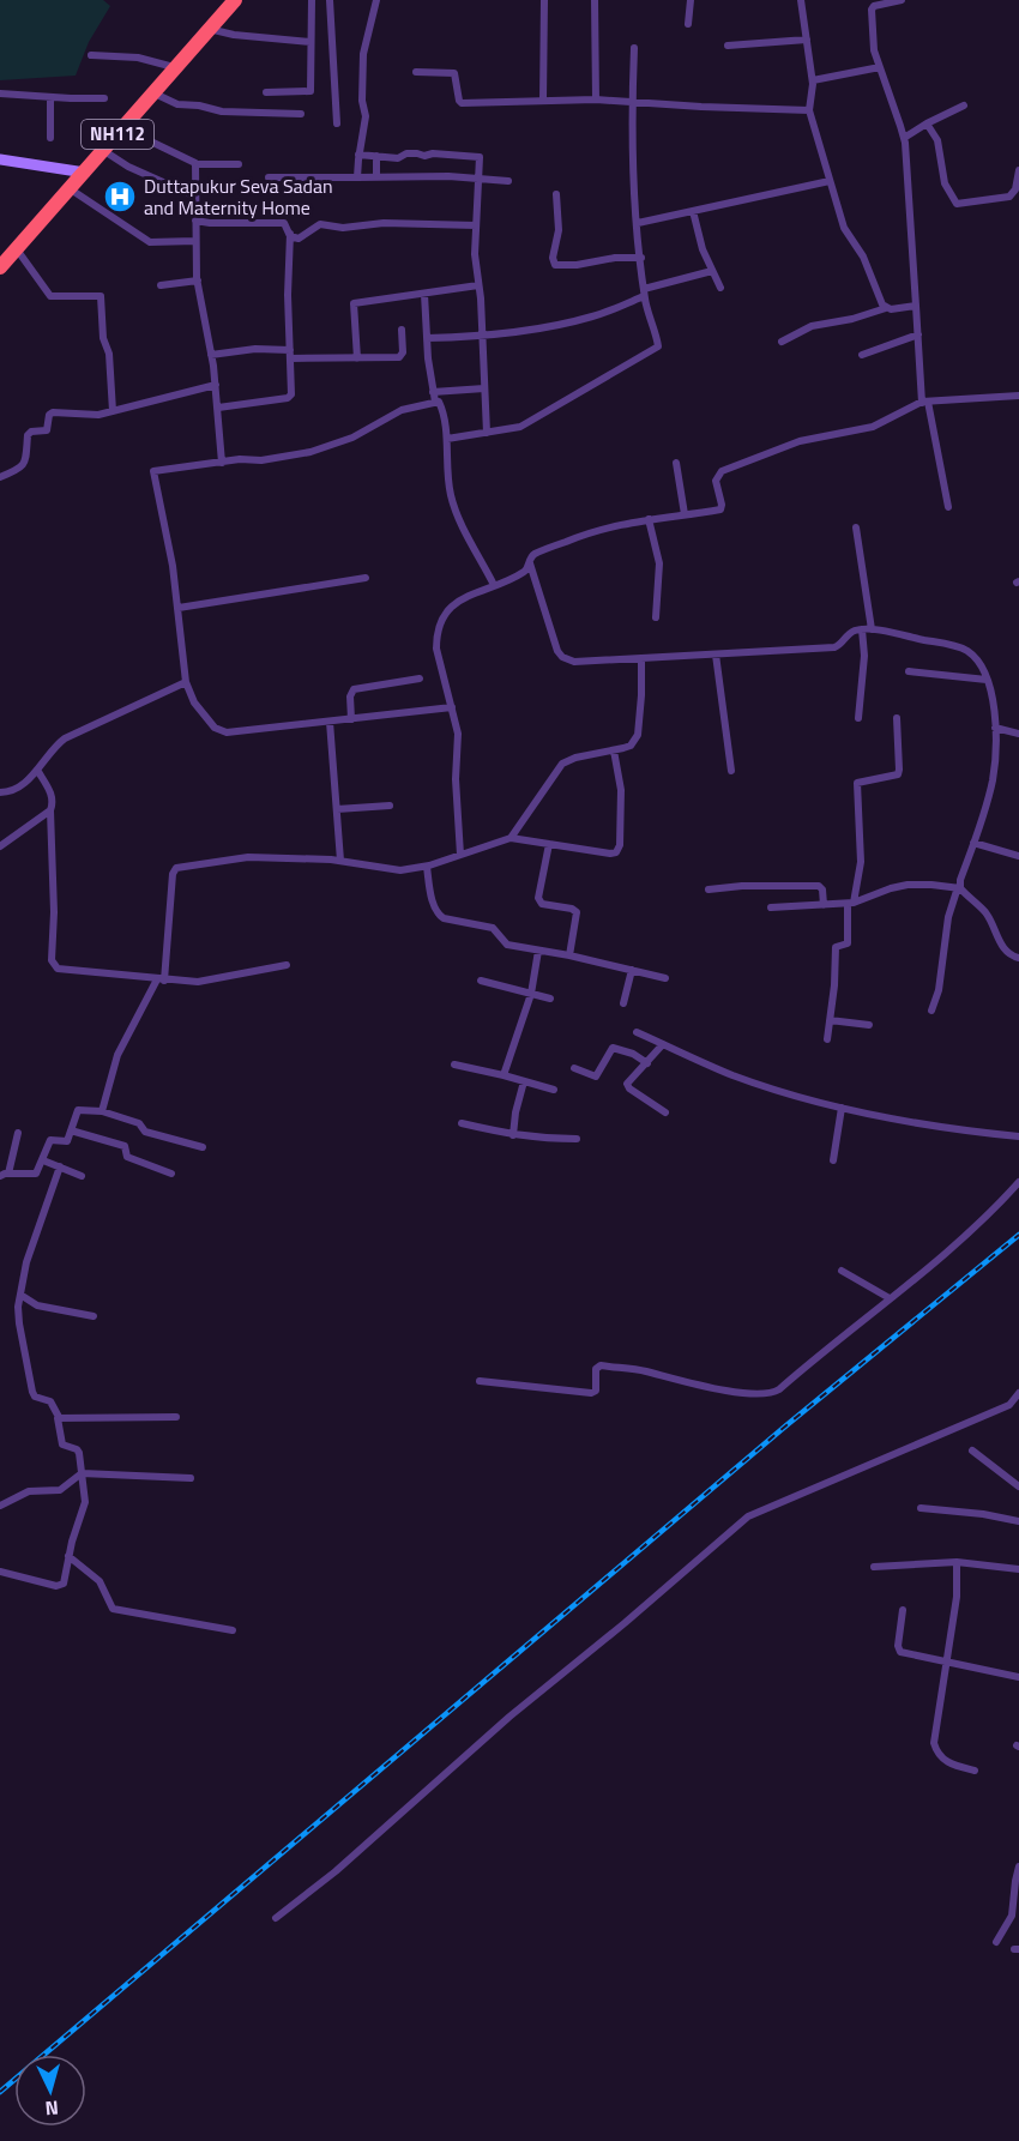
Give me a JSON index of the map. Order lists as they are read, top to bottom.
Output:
{
  "streets": {
    "highway": ["NH112"]
  },
  "places": {
    "hospital": ["Duttapukur Seva Sadan and Maternity Home"]
  },
  "north": "bottom"
}
